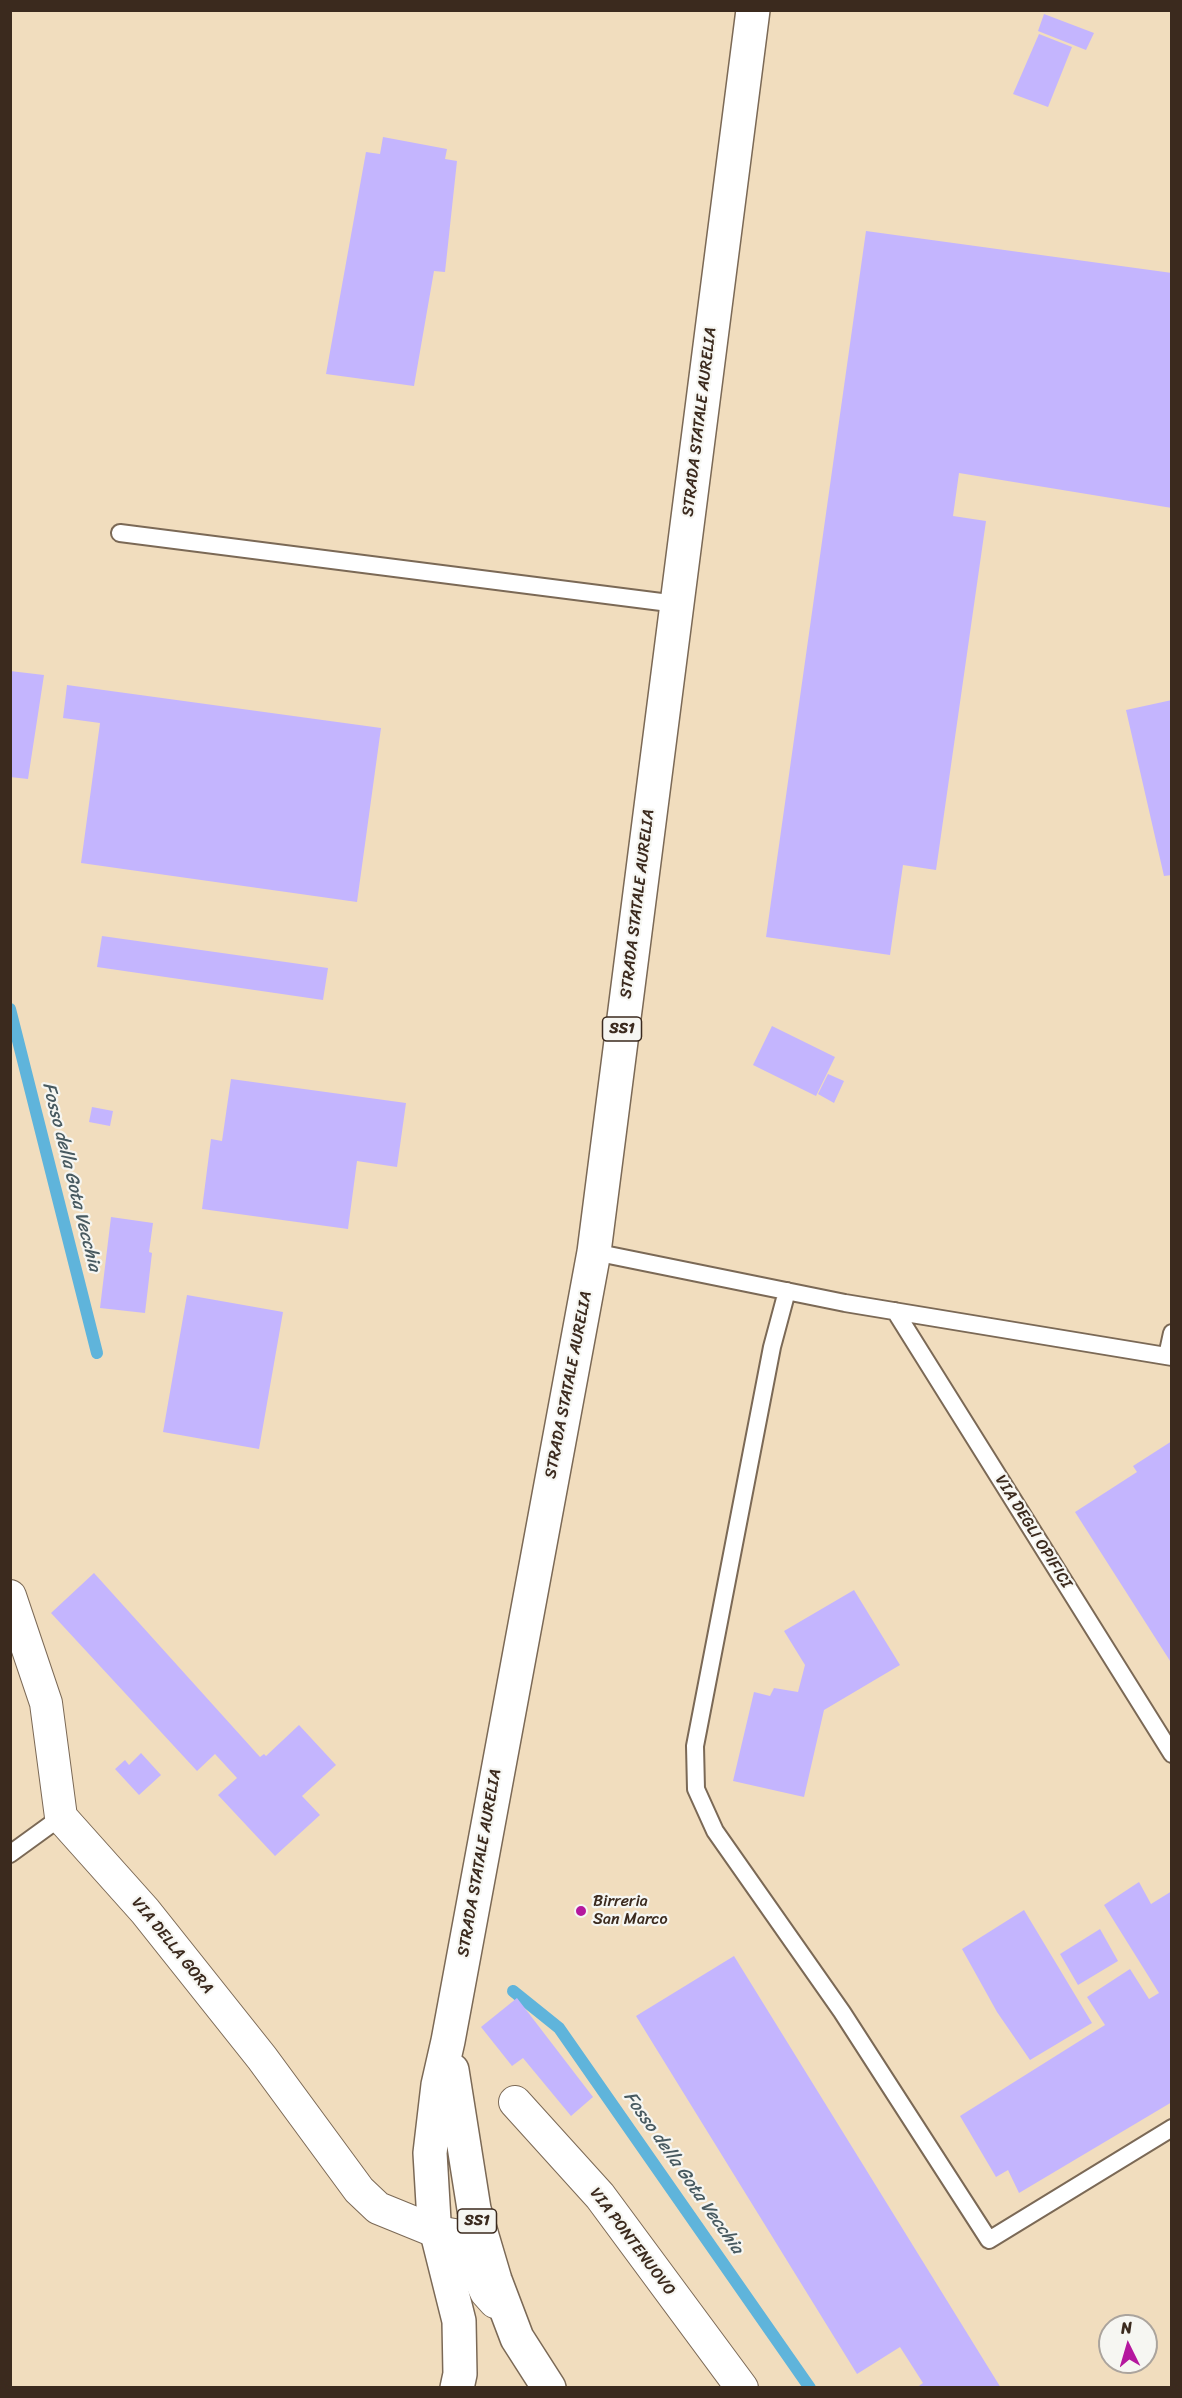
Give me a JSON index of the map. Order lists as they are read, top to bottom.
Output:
{
  "streets": {
    "main road": ["STRADA STATALE AURELIA", "SS1"],
    "street": ["VIA DELLA GORA", "VIA PONTENUOVO"],
    "lane": ["VIA DEGLI OPIFICI"]
  },
  "crossings": [
    ["STRADA STATALE AURELIA", "VIA DELLA GORA"]
  ],
  "water": ["Fosso della Gota Vecchia"],
  "places": ["Birreria San Marco"],
  "north": "top"
}
